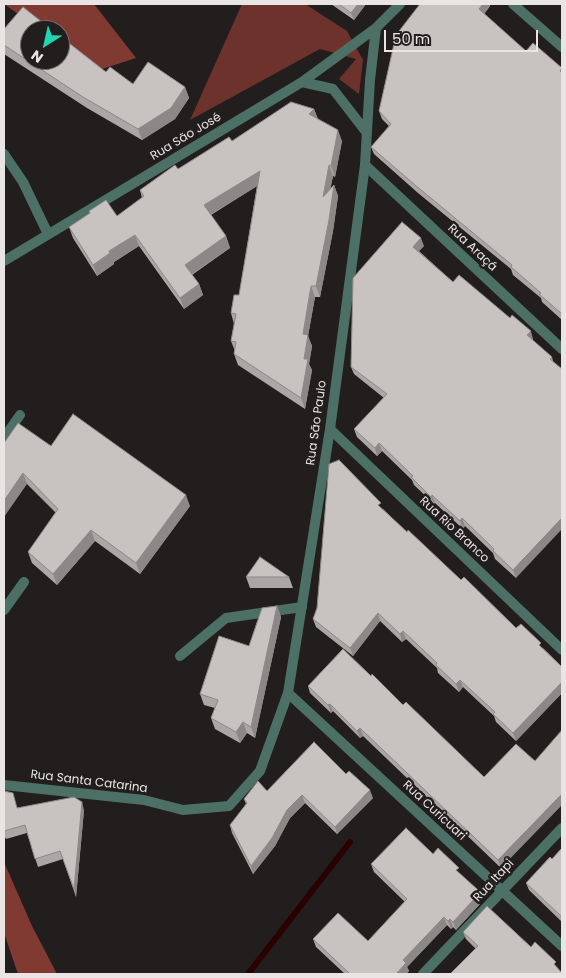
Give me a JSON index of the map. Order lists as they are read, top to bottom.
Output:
{
  "streets": {
    "street": [
      "Rua São José",
      "Rua Araçá",
      "Rua São Paulo",
      "Rua Rio Branco",
      "Rua Santa Catarina",
      "Rua Curicuari",
      "Rua Itapi"
    ]
  },
  "crossings": [
    ["Rua São José", "Rua São Paulo"],
    ["Rua Araçá", "Rua São Paulo"],
    ["Rua São Paulo", "Rua Rio Branco"],
    ["Rua São Paulo", "Rua Santa Catarina"],
    ["Rua São Paulo", "Rua Curicuari"],
    ["Rua Curicuari", "Rua Itapi"]
  ],
  "scale_bar": "50 m",
  "north": "bottom left"
}
